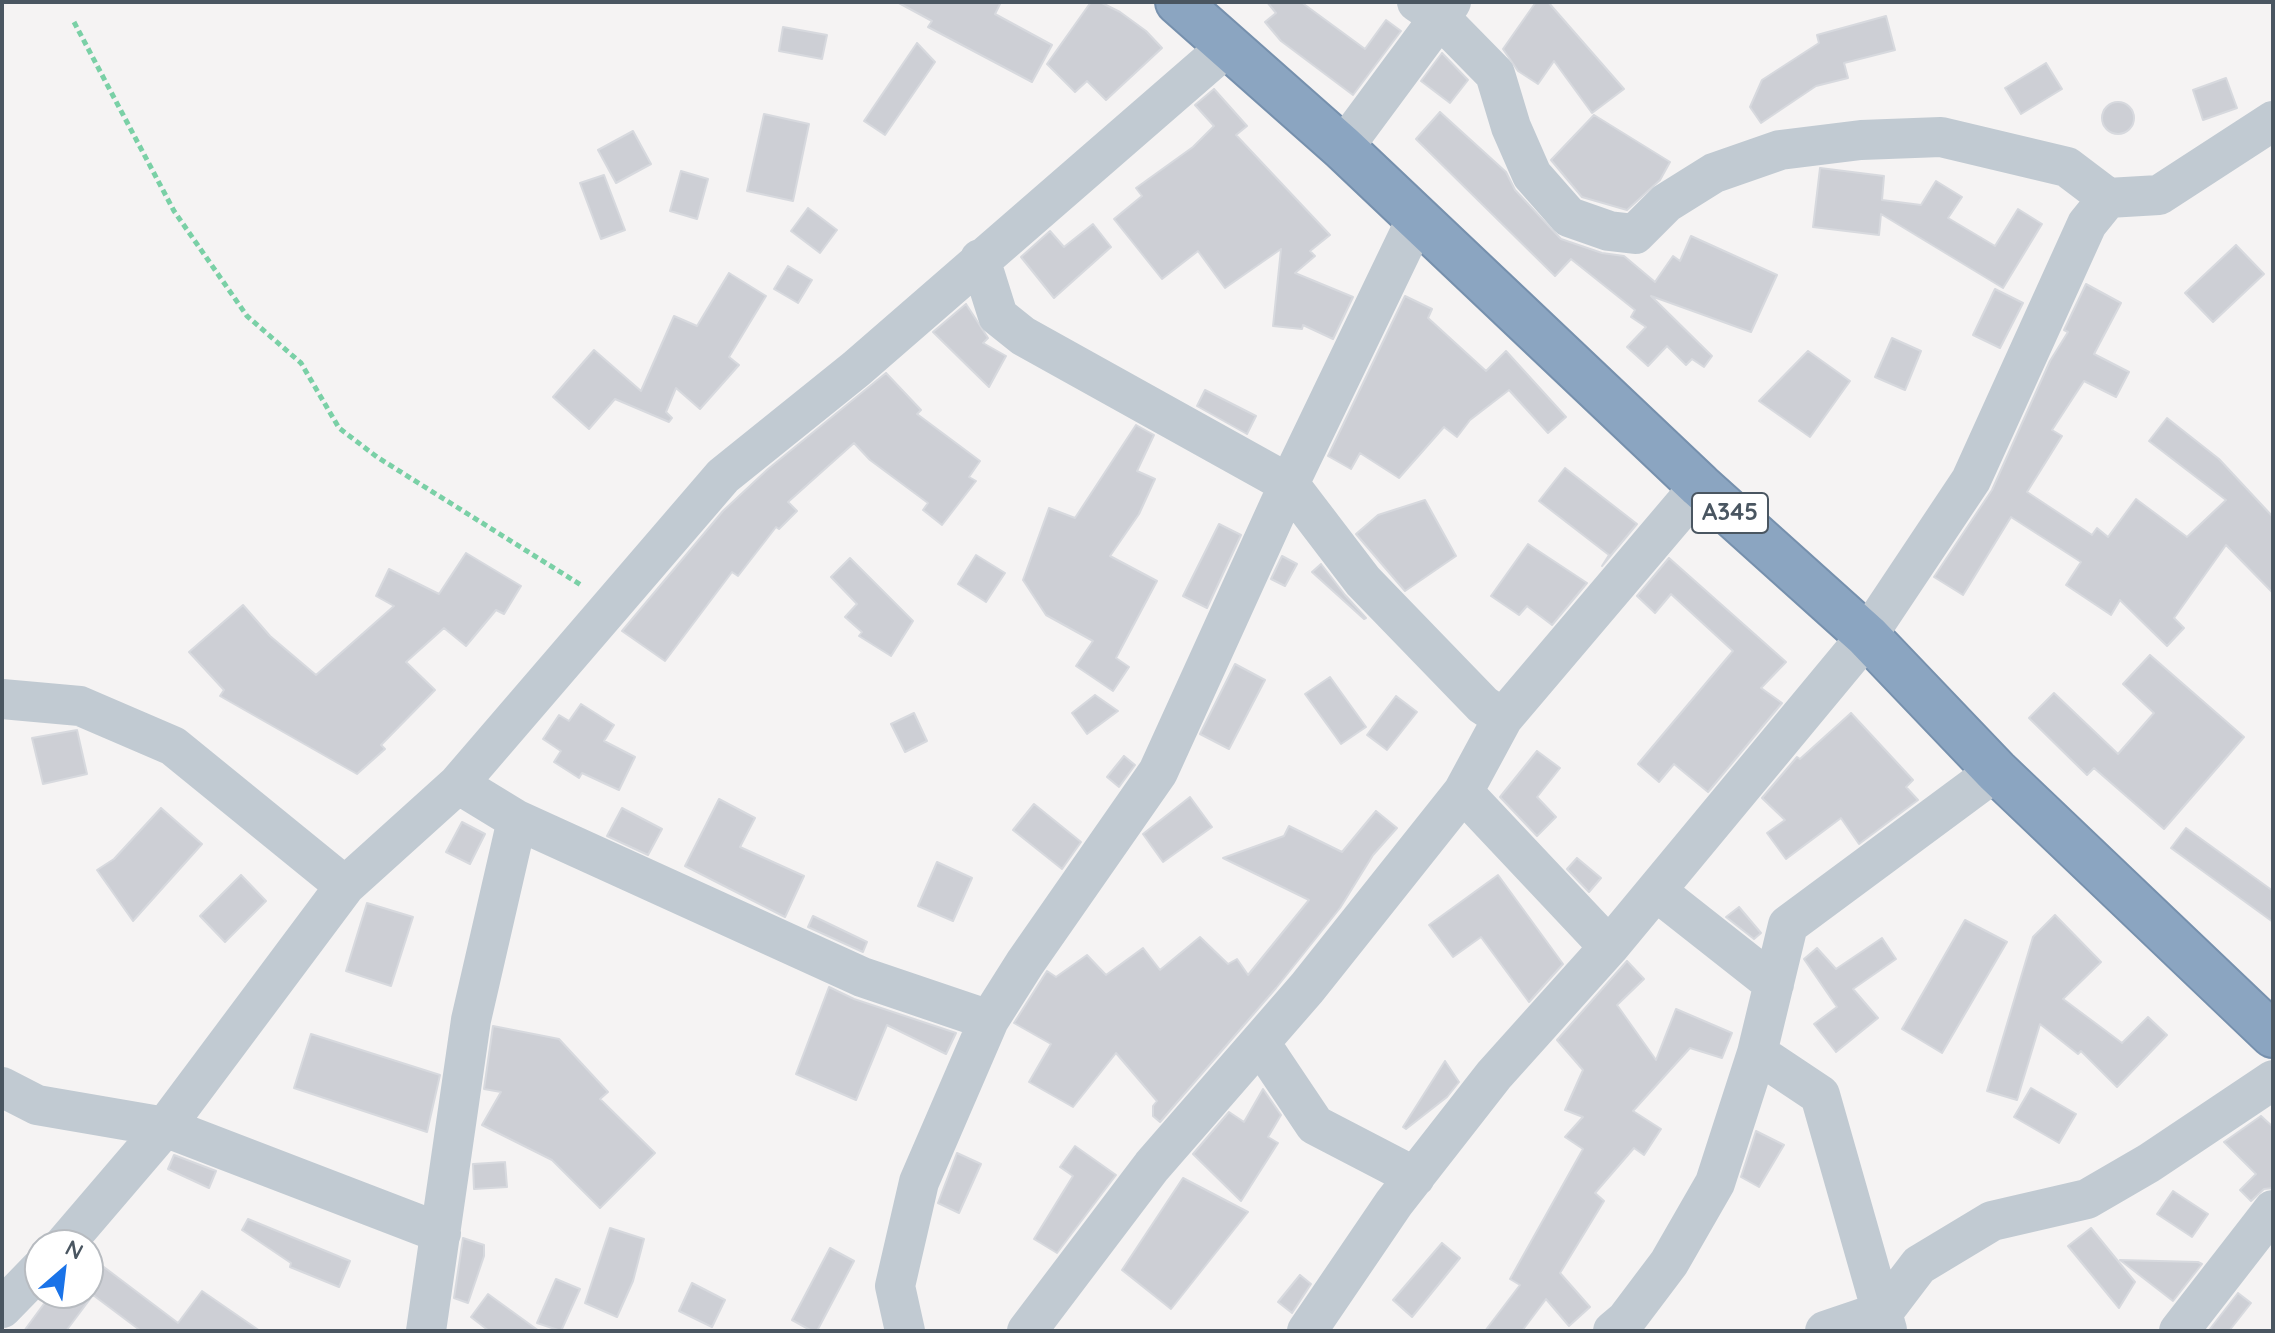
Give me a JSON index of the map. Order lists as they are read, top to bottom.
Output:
{
  "streets": {
    "highway": ["A345"]
  },
  "north": "top right"
}
